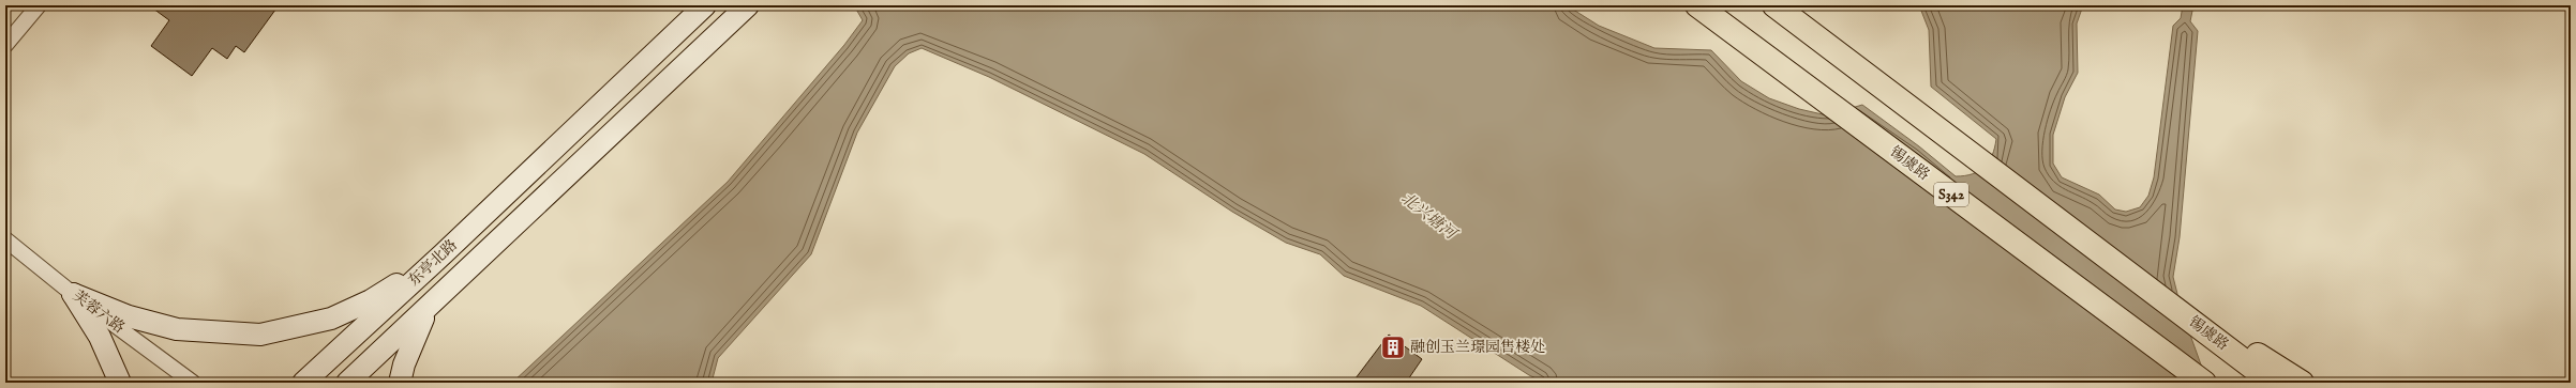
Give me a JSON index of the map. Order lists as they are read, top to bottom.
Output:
{
  "streets": {
    "main road": ["锡虞路", "S342", "东亭北路"],
    "street": ["芙蓉六路"]
  },
  "water": ["北兴塘河"],
  "places": {
    "building": ["融创玉兰璟园售楼处"]
  }
}
